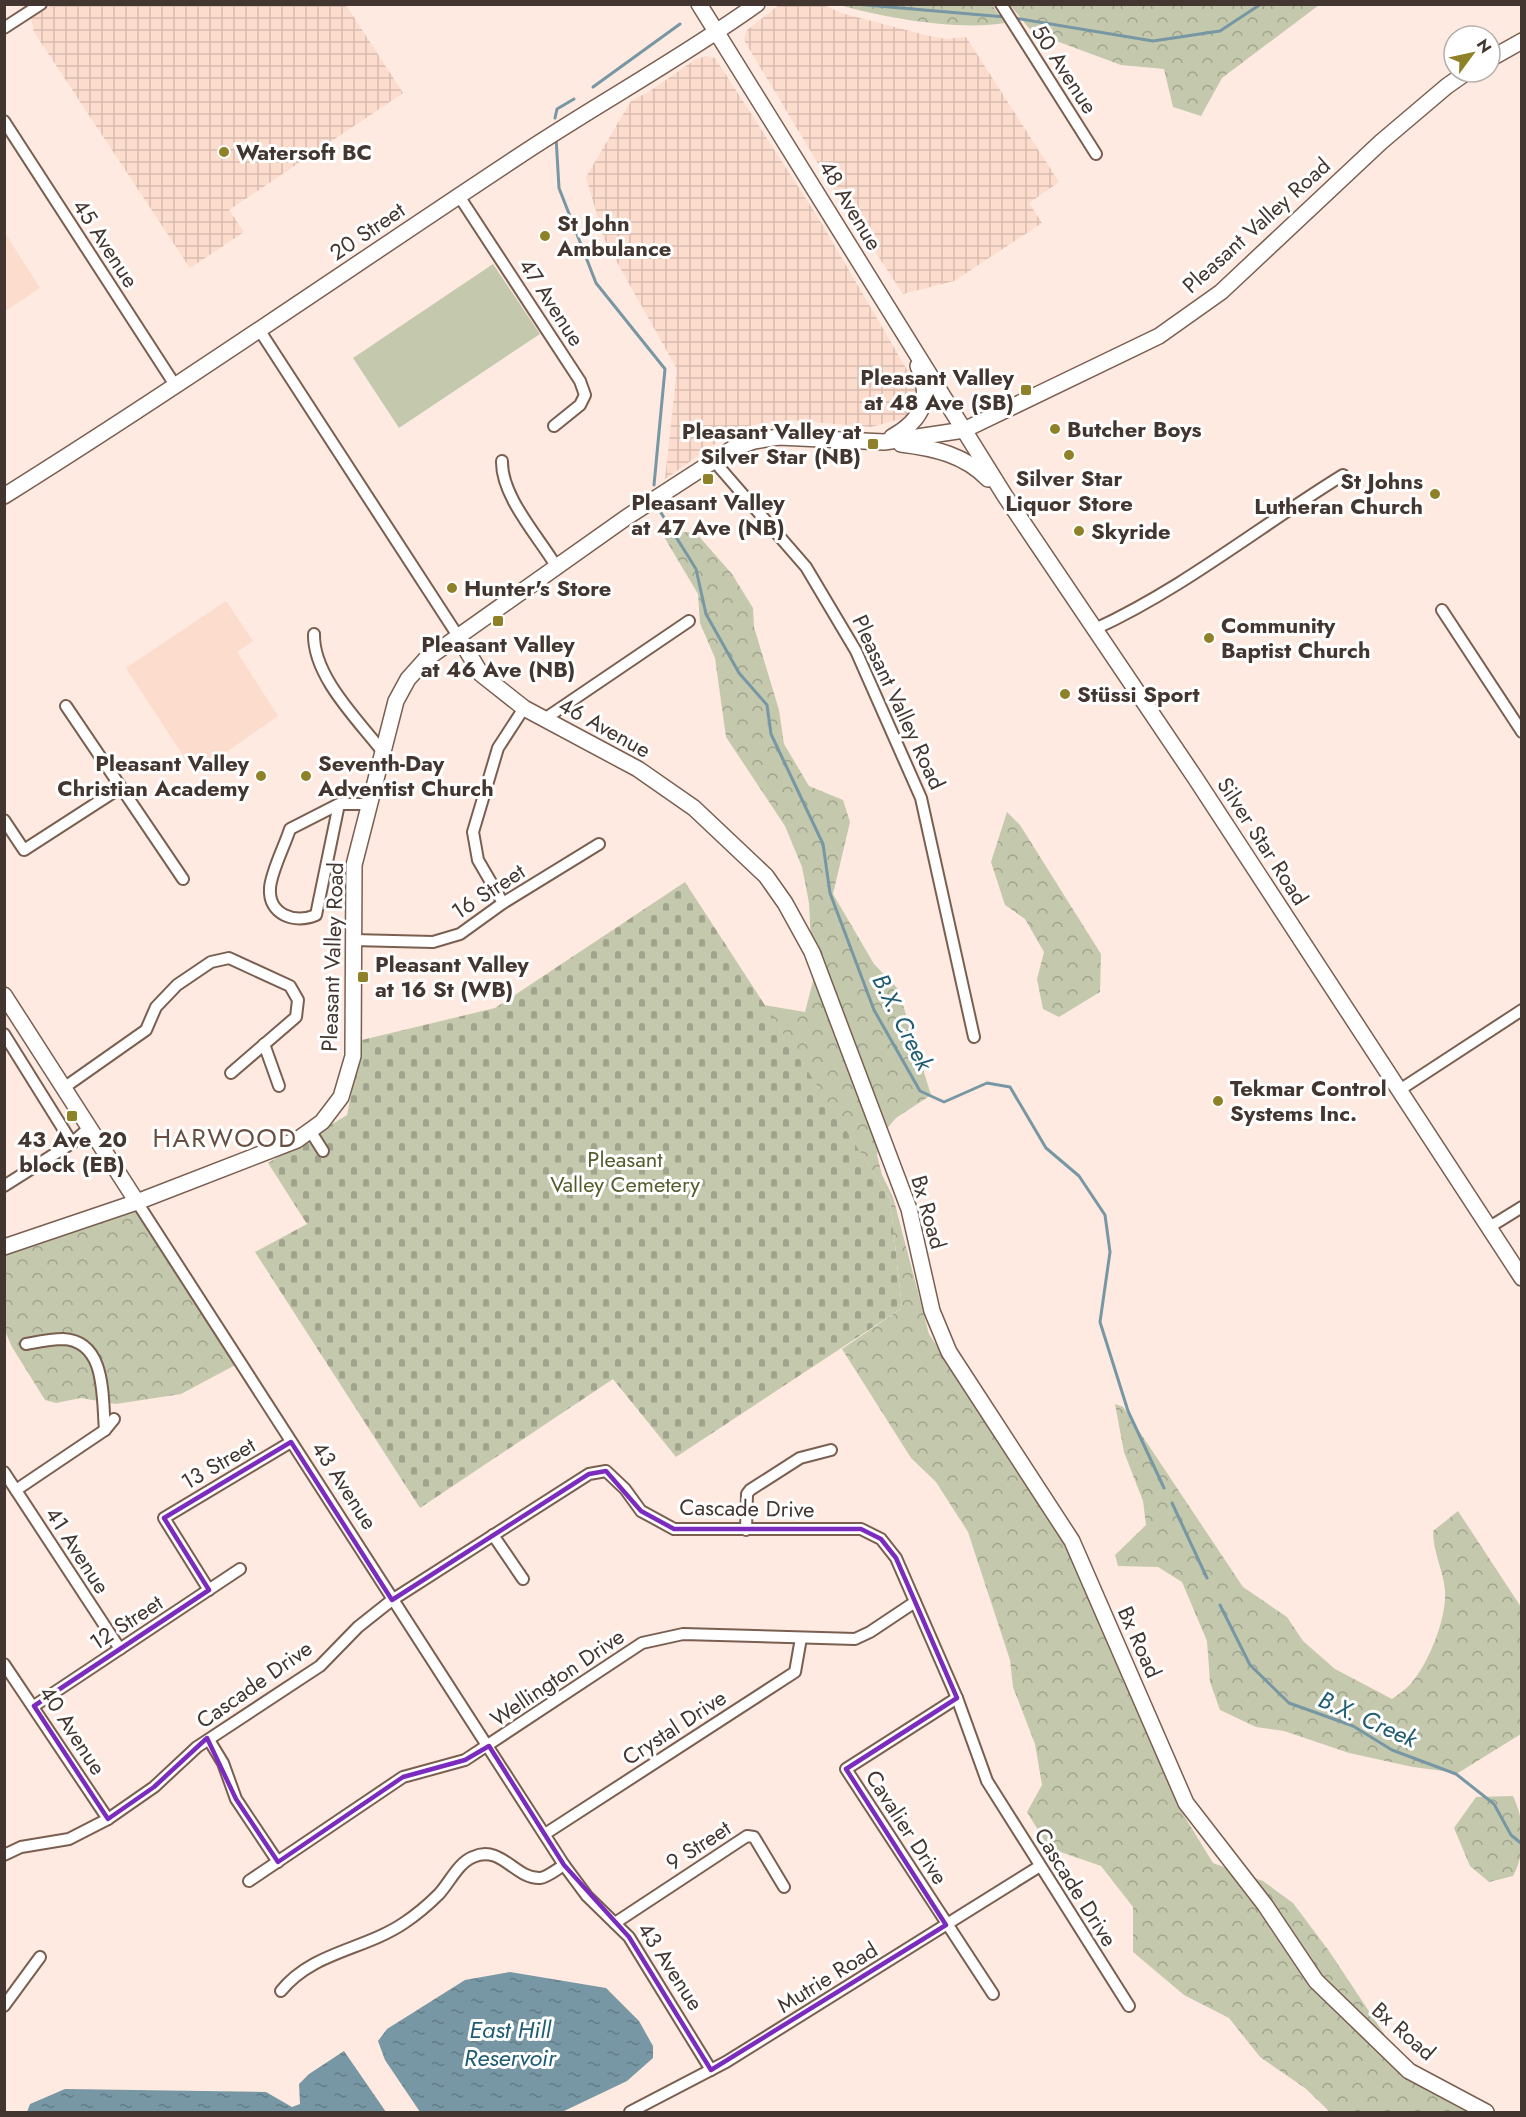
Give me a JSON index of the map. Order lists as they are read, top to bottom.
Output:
{
  "streets": {
    "street": [
      "50 Avenue",
      "48 Avenue",
      "Pleasant Valley Road",
      "20 Street",
      "45 Avenue",
      "47 Avenue",
      "46 Avenue",
      "Silver Star Road",
      "16 Street",
      "Bx Road",
      "13 Street",
      "43 Avenue",
      "Cascade Drive",
      "41 Avenue",
      "12 Street",
      "Wellington Drive",
      "Crystal Drive",
      "40 Avenue",
      "Cavalier Drive",
      "9 Street",
      "Mutrie Road"
    ]
  },
  "crossings": [
    ["48 Avenue", "Pleasant Valley Road"],
    ["48 Avenue", "20 Street"],
    ["48 Avenue", "Silver Star Road"],
    ["Pleasant Valley Road", "46 Avenue"],
    ["Pleasant Valley Road", "Silver Star Road"],
    ["Pleasant Valley Road", "16 Street"],
    ["Pleasant Valley Road", "43 Avenue"],
    ["20 Street", "45 Avenue"],
    ["20 Street", "47 Avenue"],
    ["20 Street", "46 Avenue"],
    ["46 Avenue", "Bx Road"],
    ["13 Street", "43 Avenue"],
    ["13 Street", "12 Street"],
    ["43 Avenue", "Cascade Drive"],
    ["43 Avenue", "Wellington Drive"],
    ["43 Avenue", "Crystal Drive"],
    ["43 Avenue", "9 Street"],
    ["43 Avenue", "Mutrie Road"],
    ["Cascade Drive", "Wellington Drive"],
    ["Cascade Drive", "40 Avenue"],
    ["Cascade Drive", "Cavalier Drive"],
    ["Cascade Drive", "Mutrie Road"],
    ["41 Avenue", "12 Street"],
    ["12 Street", "40 Avenue"],
    ["Wellington Drive", "Crystal Drive"],
    ["Cavalier Drive", "Mutrie Road"]
  ],
  "districts": ["HARWOOD"],
  "water": ["B.X. Creek", "East Hill Reservoir"],
  "parks": ["Pleasant Valley Cemetery"],
  "places": {
    "other": [
      "Watersoft BC",
      "St John Ambulance",
      "Butcher Boys",
      "Silver Star Liquor Store",
      "St Johns Lutheran Church",
      "Skyride",
      "Hunter's Store",
      "Community Baptist Church",
      "Stüssi Sport",
      "Pleasant Valley Christian Academy",
      "Seventh-Day Adventist Church",
      "Tekmar Control Systems Inc."
    ],
    "transit": [
      "Pleasant Valley at 48 Ave (SB)",
      "Pleasant Valley at Silver Star (NB)",
      "Pleasant Valley at 47 Ave (NB)",
      "Pleasant Valley at 46 Ave (NB)",
      "Pleasant Valley at 16 St (WB)",
      "43 Ave 20 block (EB)"
    ]
  },
  "north": "top right"
}
